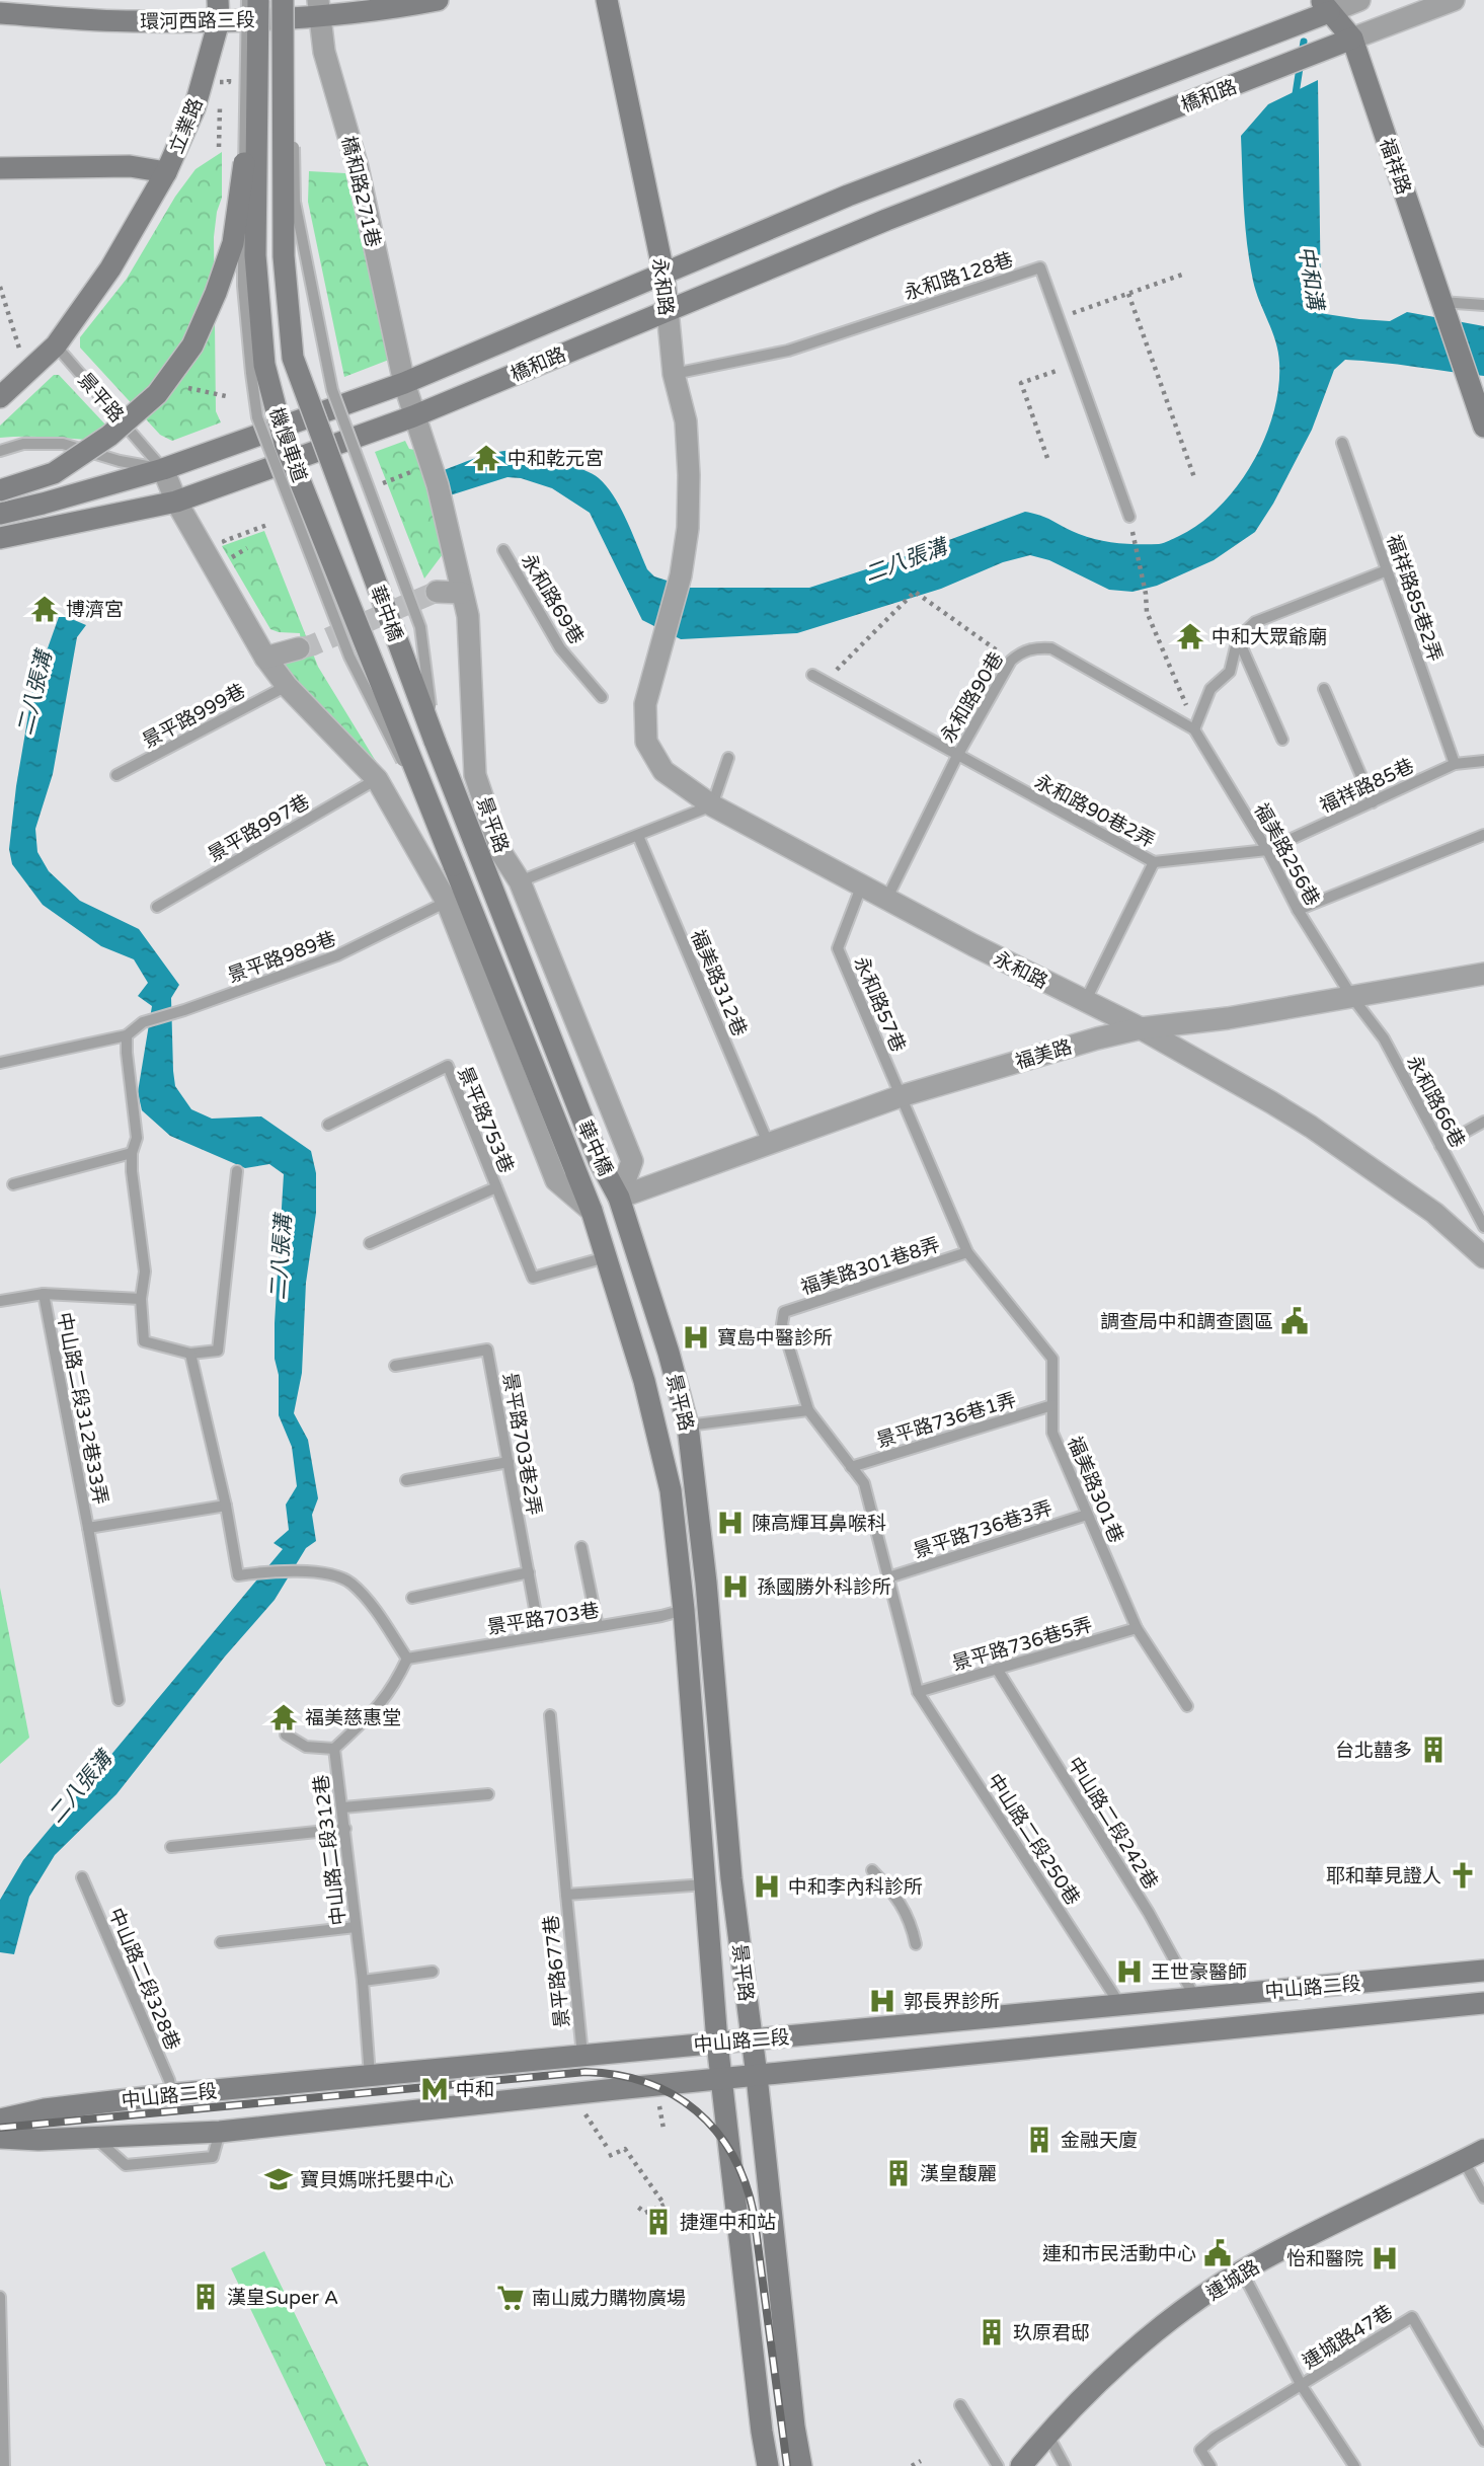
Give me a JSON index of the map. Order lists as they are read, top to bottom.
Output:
{
  "streets": {
    "main road": [
      "環河西路三段",
      "橋和路",
      "立業路",
      "福祥路",
      "永和路",
      "景平路",
      "華中橋",
      "中山路二段",
      "連城路"
    ],
    "street": ["橋和路271巷", "福美路"],
    "lane": [
      "永和路128巷",
      "機慢車道",
      "福祥路85巷2弄",
      "永和路69巷",
      "永和路90巷",
      "景平路999巷",
      "福祥路85巷",
      "永和路90巷2弄",
      "景平路997巷",
      "福美路256巷",
      "景平路989巷",
      "福美路312巷",
      "永和路57巷",
      "永和路66巷",
      "景平路753巷",
      "福美路301巷8弄",
      "中山路二段312巷33弄",
      "景平路736巷1弄",
      "景平路703巷2弄",
      "福美路301巷",
      "景平路736巷3弄",
      "景平路703巷",
      "景平路736巷5弄",
      "中山路二段242巷",
      "中山路二段250巷",
      "中山路二段312巷",
      "景平路677巷",
      "中山路二段328巷",
      "連城路47巷"
    ]
  },
  "crossings": [
    ["環河西路三段", "立業路"],
    ["環河西路三段", "橋和路271巷"],
    ["橋和路", "福祥路"],
    ["橋和路", "橋和路271巷"],
    ["橋和路", "永和路"],
    ["橋和路", "景平路"],
    ["橋和路271巷", "景平路"],
    ["永和路128巷", "永和路"],
    ["永和路", "永和路90巷"],
    ["永和路", "永和路57巷"],
    ["永和路", "福美路"],
    ["景平路", "華中橋"],
    ["景平路", "景平路999巷"],
    ["景平路", "景平路997巷"],
    ["景平路", "景平路989巷"],
    ["景平路", "福美路"],
    ["景平路", "景平路753巷"],
    ["景平路", "景平路703巷"],
    ["景平路", "景平路677巷"],
    ["景平路", "中山路二段"],
    ["機慢車道", "華中橋"],
    ["福祥路85巷2弄", "福祥路85巷"],
    ["華中橋", "福美路"],
    ["永和路90巷", "永和路90巷2弄"],
    ["永和路90巷", "福美路256巷"],
    ["福祥路85巷", "永和路90巷2弄"],
    ["福祥路85巷", "福美路256巷"],
    ["永和路90巷2弄", "福美路256巷"],
    ["福美路256巷", "福美路"],
    ["福美路256巷", "永和路66巷"],
    ["福美路312巷", "福美路"],
    ["永和路57巷", "福美路"],
    ["永和路57巷", "福美路301巷"],
    ["福美路", "永和路66巷"],
    ["福美路", "福美路301巷"],
    ["福美路301巷8弄", "福美路301巷"],
    ["福美路301巷8弄", "中山路二段250巷"],
    ["景平路736巷1弄", "福美路301巷"],
    ["景平路736巷1弄", "中山路二段250巷"],
    ["景平路703巷2弄", "景平路703巷"],
    ["福美路301巷", "景平路736巷3弄"],
    ["福美路301巷", "景平路736巷5弄"],
    ["景平路736巷3弄", "中山路二段250巷"],
    ["景平路703巷", "中山路二段312巷"],
    ["景平路736巷5弄", "中山路二段242巷"],
    ["景平路736巷5弄", "中山路二段250巷"],
    ["中山路二段242巷", "中山路二段"],
    ["中山路二段250巷", "中山路二段"],
    ["中山路二段312巷", "中山路二段"],
    ["景平路677巷", "中山路二段"],
    ["中山路二段328巷", "中山路二段"],
    ["連城路", "連城路47巷"]
  ],
  "water": ["中和溝", "二八張溝"],
  "places": {
    "temple": [
      "中和乾元宮",
      "博濟宮",
      "中和大眾爺廟",
      "福美慈惠堂"
    ],
    "public building": ["調查局中和調查園區", "連和市民活動中心"],
    "hospital": [
      "寶島中醫診所",
      "陳高輝耳鼻喉科",
      "孫國勝外科診所",
      "中和李內科診所",
      "王世豪醫師",
      "郭長界診所",
      "怡和醫院"
    ],
    "building": [
      "台北囍多",
      "金融天廈",
      "漢皇馥麗",
      "捷運中和站",
      "漢皇Super A",
      "玖原君邸"
    ],
    "church": ["耶和華見證人"],
    "metro station": ["中和"],
    "school or university": ["寶貝媽咪托嬰中心"],
    "supermarket": ["南山威力購物廣場"]
  }
}
